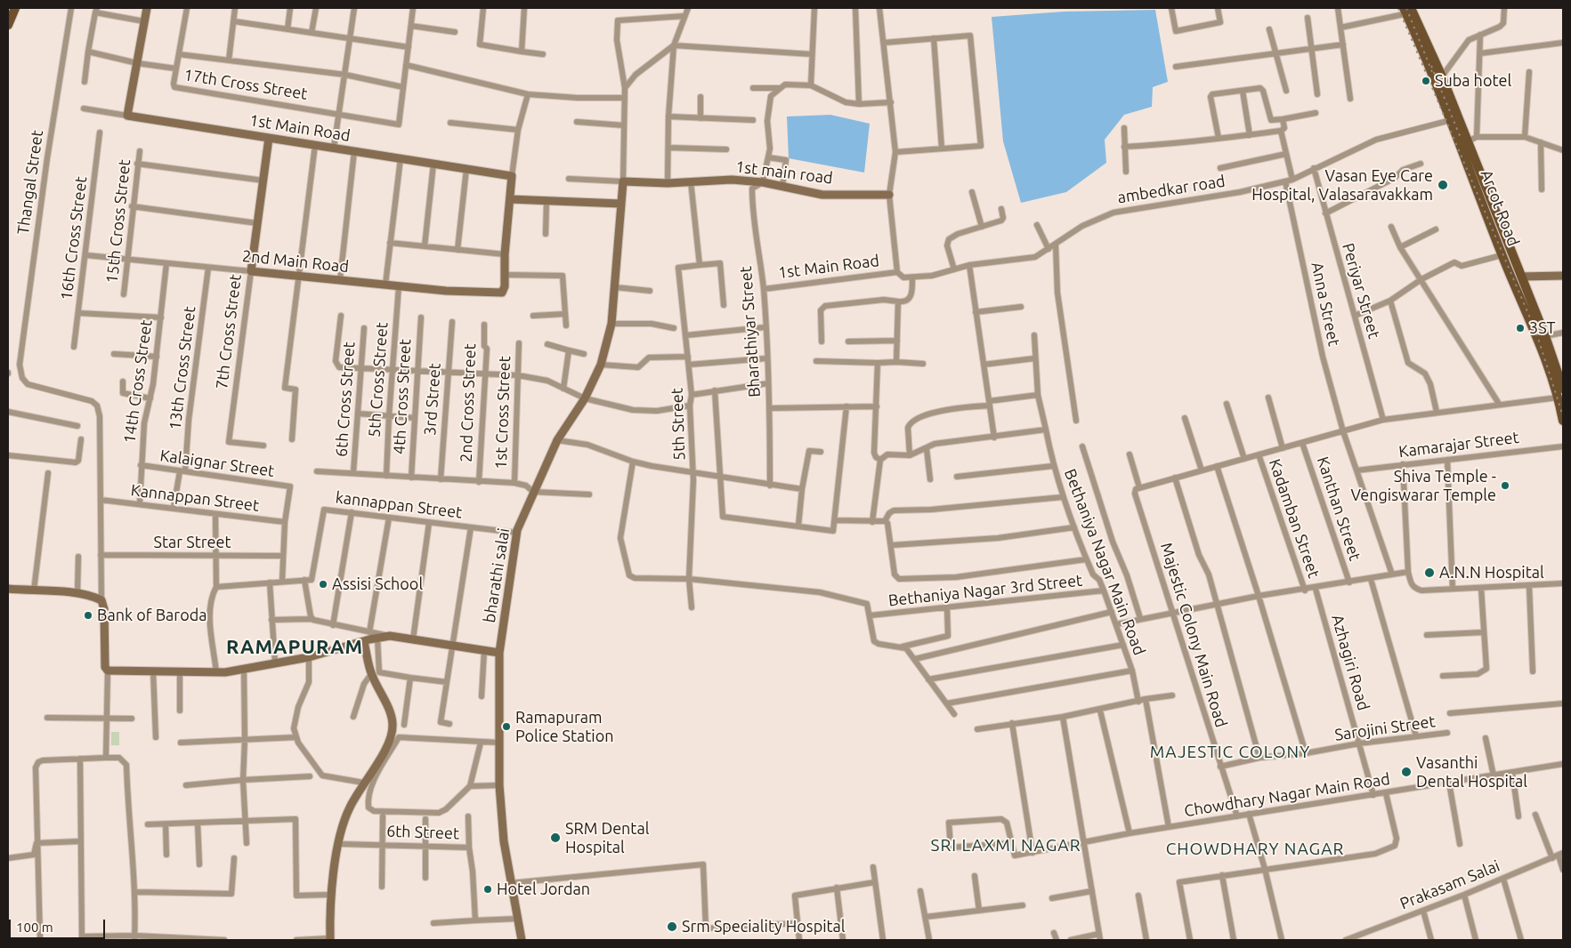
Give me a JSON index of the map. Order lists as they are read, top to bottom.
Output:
{
  "streets": {
    "main road": ["Arcot Road"],
    "street": [
      "17th Cross Street",
      "1st Main Road",
      "1st main road",
      "Thangal Street",
      "ambedkar road",
      "15th Cross Street",
      "16th Cross Street",
      "2nd Main Road",
      "Periyar Street",
      "Anna Street",
      "7th Cross Street",
      "Bharathiyar Street",
      "13th Cross Street",
      "5th Cross Street",
      "14th Cross Street",
      "4th Cross Street",
      "6th Cross Street",
      "3rd Street",
      "2nd Cross Street",
      "1st Cross Street",
      "5th Street",
      "Kamarajar Street",
      "Kalaignar Street",
      "Kannappan Street",
      "kannappan Street",
      "Kanthan Street",
      "Kadamban Street",
      "Star Street",
      "Bethaniya Nagar Main Road",
      "bharathi salai",
      "Bethaniya Nagar 3rd Street",
      "Majestic Colony Main Road",
      "Azhagiri Road",
      "Sarojini Street",
      "Chowdhary Nagar Main Road",
      "6th Street",
      "Prakasam Salai"
    ]
  },
  "crossings": [
    ["1st Main Road", "ambedkar road"],
    ["1st Main Road", "7th Cross Street"],
    ["1st Main Road", "Bharathiyar Street"],
    ["1st main road", "Bharathiyar Street"],
    ["1st main road", "bharathi salai"],
    ["Thangal Street", "Kannappan Street"],
    ["Thangal Street", "Star Street"],
    ["ambedkar road", "Arcot Road"],
    ["ambedkar road", "Periyar Street"],
    ["ambedkar road", "Anna Street"],
    ["15th Cross Street", "2nd Main Road"],
    ["16th Cross Street", "2nd Main Road"],
    ["2nd Main Road", "7th Cross Street"],
    ["2nd Main Road", "13th Cross Street"],
    ["2nd Main Road", "5th Cross Street"],
    ["2nd Main Road", "14th Cross Street"],
    ["Anna Street", "Kamarajar Street"],
    ["13th Cross Street", "Kalaignar Street"],
    ["13th Cross Street", "Kannappan Street"],
    ["14th Cross Street", "Kalaignar Street"],
    ["14th Cross Street", "Kannappan Street"],
    ["Kalaignar Street", "Kannappan Street"],
    ["kannappan Street", "bharathi salai"],
    ["Bethaniya Nagar Main Road", "Bethaniya Nagar 3rd Street"],
    ["Majestic Colony Main Road", "Sarojini Street"],
    ["Majestic Colony Main Road", "Chowdhary Nagar Main Road"],
    ["Azhagiri Road", "Sarojini Street"],
    ["Azhagiri Road", "Chowdhary Nagar Main Road"]
  ],
  "districts": [
    "RAMAPURAM",
    "MAJESTIC COLONY",
    "SRI LAXMI NAGAR",
    "CHOWDHARY NAGAR"
  ],
  "places": [
    "Suba hotel",
    "Vasan Eye Care Hospital, Valasaravakkam",
    "3ST",
    "Shiva Temple - Vengiswarar Temple",
    "A.N.N Hospital",
    "Assisi School",
    "Bank of Baroda",
    "Ramapuram Police Station",
    "Vasanthi Dental Hospital",
    "SRM Dental Hospital",
    "Hotel Jordan",
    "Srm Speciality Hospital"
  ],
  "scale_bar": "100 m"
}
